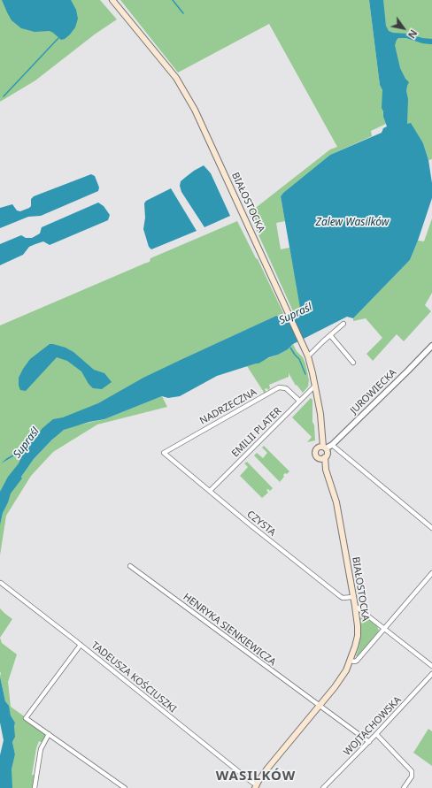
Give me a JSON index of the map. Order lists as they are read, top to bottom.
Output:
{
  "streets": {
    "main road": ["BIAŁOSTOCKA"],
    "street": [
      "JUROWIECKA",
      "NADRZECZNA",
      "EMILII PLATER",
      "CZYSTA",
      "HENRYKA SIENKIEWICZA",
      "TADEUSZA KOŚCIUSZKI",
      "WOJTACHOWSKA"
    ]
  },
  "crossings": [
    ["BIAŁOSTOCKA", "JUROWIECKA"],
    ["BIAŁOSTOCKA", "EMILII PLATER"],
    ["BIAŁOSTOCKA", "CZYSTA"],
    ["BIAŁOSTOCKA", "HENRYKA SIENKIEWICZA"],
    ["BIAŁOSTOCKA", "TADEUSZA KOŚCIUSZKI"],
    ["NADRZECZNA", "EMILII PLATER"],
    ["NADRZECZNA", "CZYSTA"],
    ["EMILII PLATER", "CZYSTA"],
    ["HENRYKA SIENKIEWICZA", "WOJTACHOWSKA"]
  ],
  "districts": ["WASILKÓW"],
  "water": ["Zalew Wasilków", "Supraśl"],
  "north": "bottom right"
}
